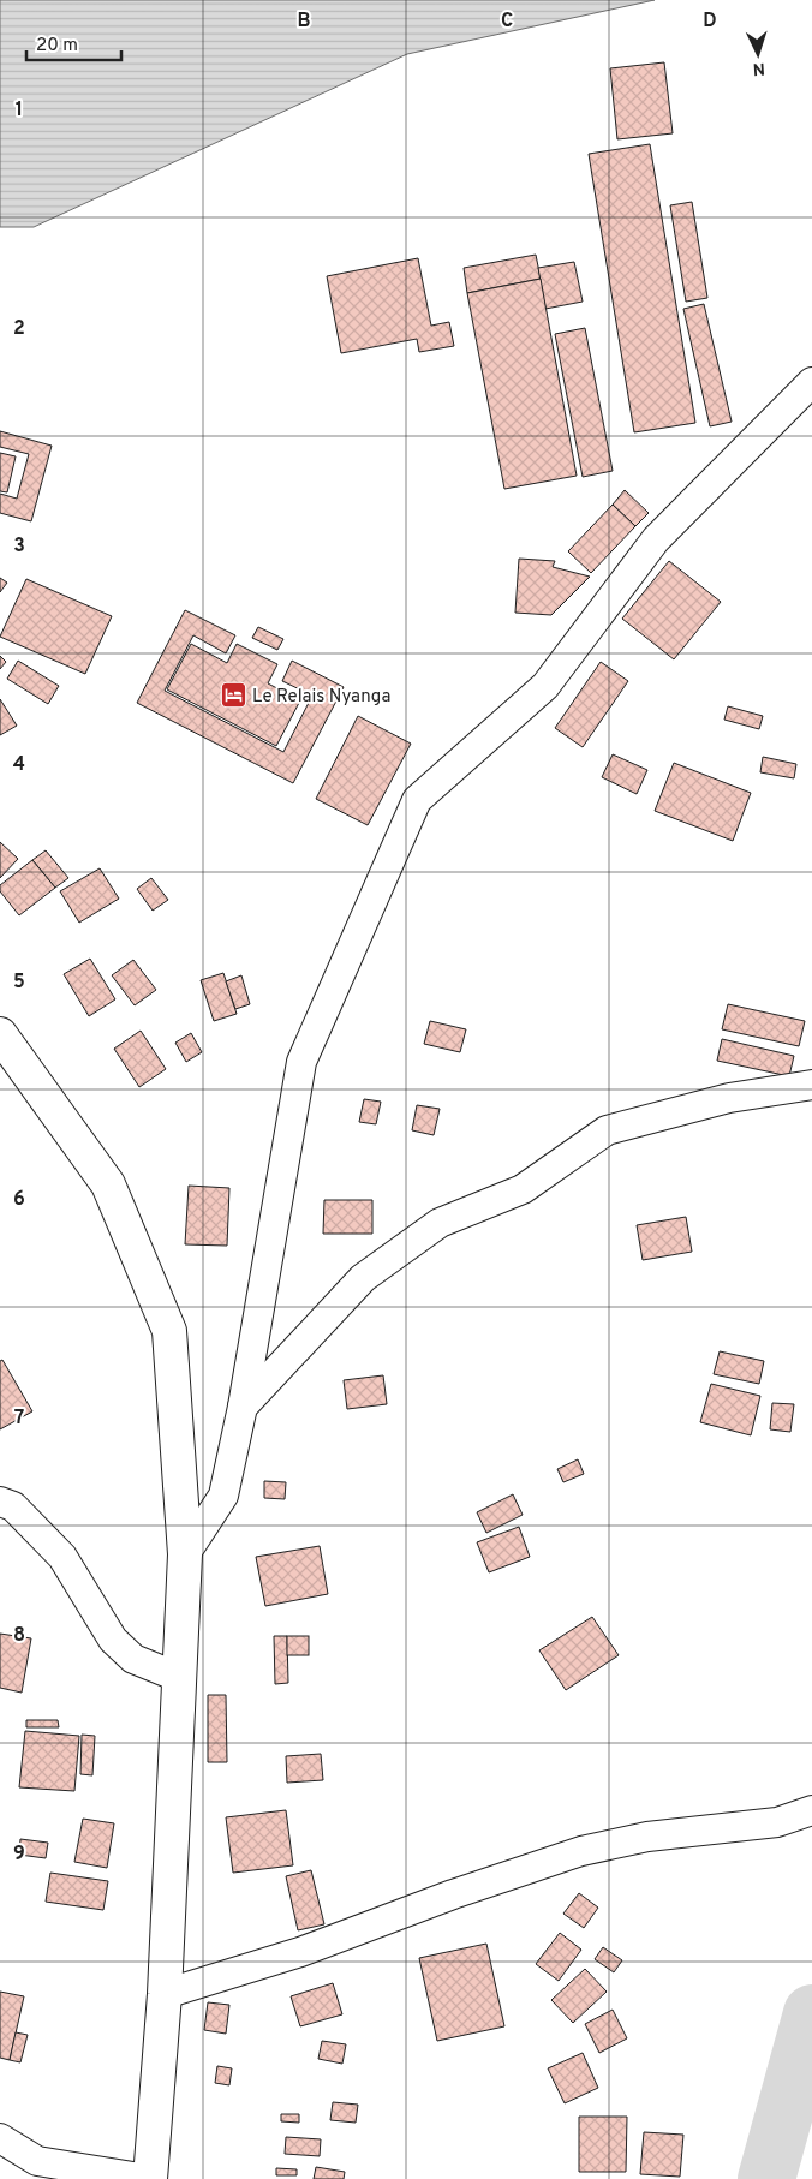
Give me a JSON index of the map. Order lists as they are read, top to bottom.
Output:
{
  "places": {
    "hotel": ["Le Relais Nyanga"]
  },
  "scale_bar": "20 m",
  "north": "bottom",
  "grid": {
    "columns": ["B", "C", "D"],
    "rows": [
      "1",
      "2",
      "3",
      "4",
      "5",
      "6",
      "7",
      "8",
      "9"
    ]
  }
}
